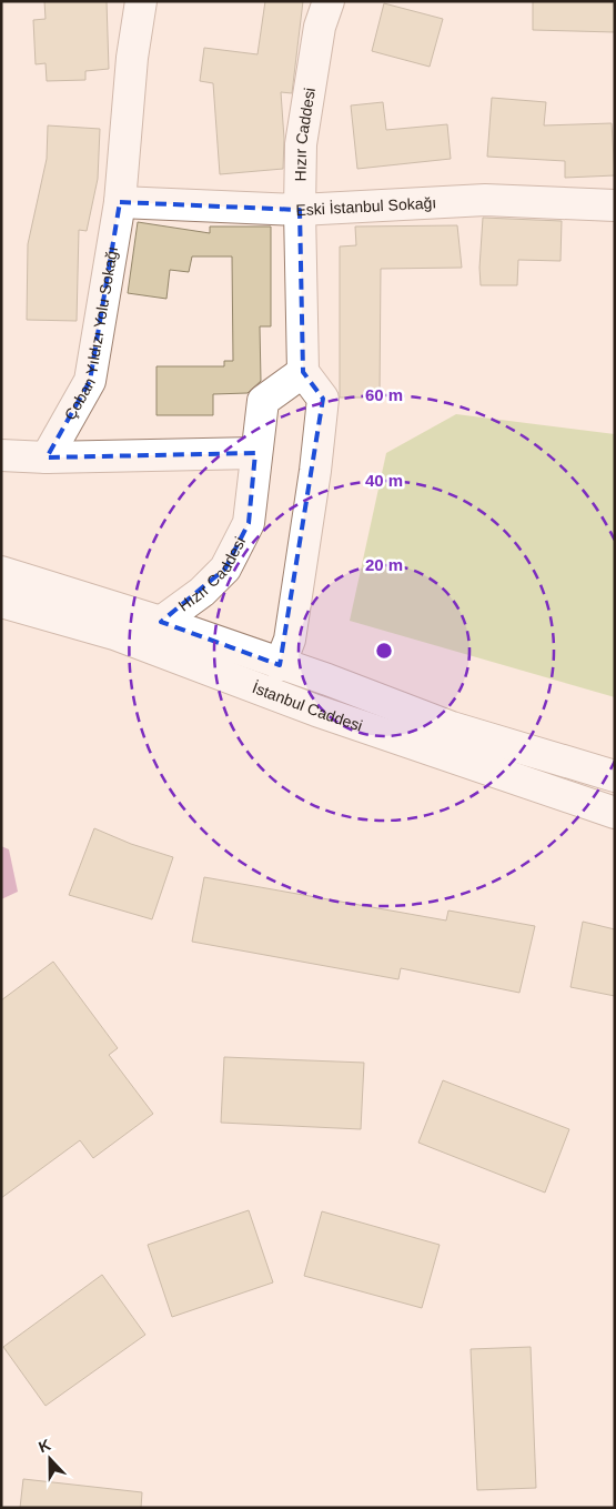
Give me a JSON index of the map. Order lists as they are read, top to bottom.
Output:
{
  "streets": {
    "street": [
      "Hızır Caddesi",
      "Eski İstanbul Sokağı",
      "Çoban Yıldızı Yolu Sokağı",
      "İstanbul Caddesi"
    ]
  },
  "crossings": [
    ["Hızır Caddesi", "Eski İstanbul Sokağı"],
    ["Hızır Caddesi", "İstanbul Caddesi"],
    ["Eski İstanbul Sokağı", "Çoban Yıldızı Yolu Sokağı"]
  ],
  "north": "top",
  "rings": ["60 m", "40 m", "20 m"]
}
